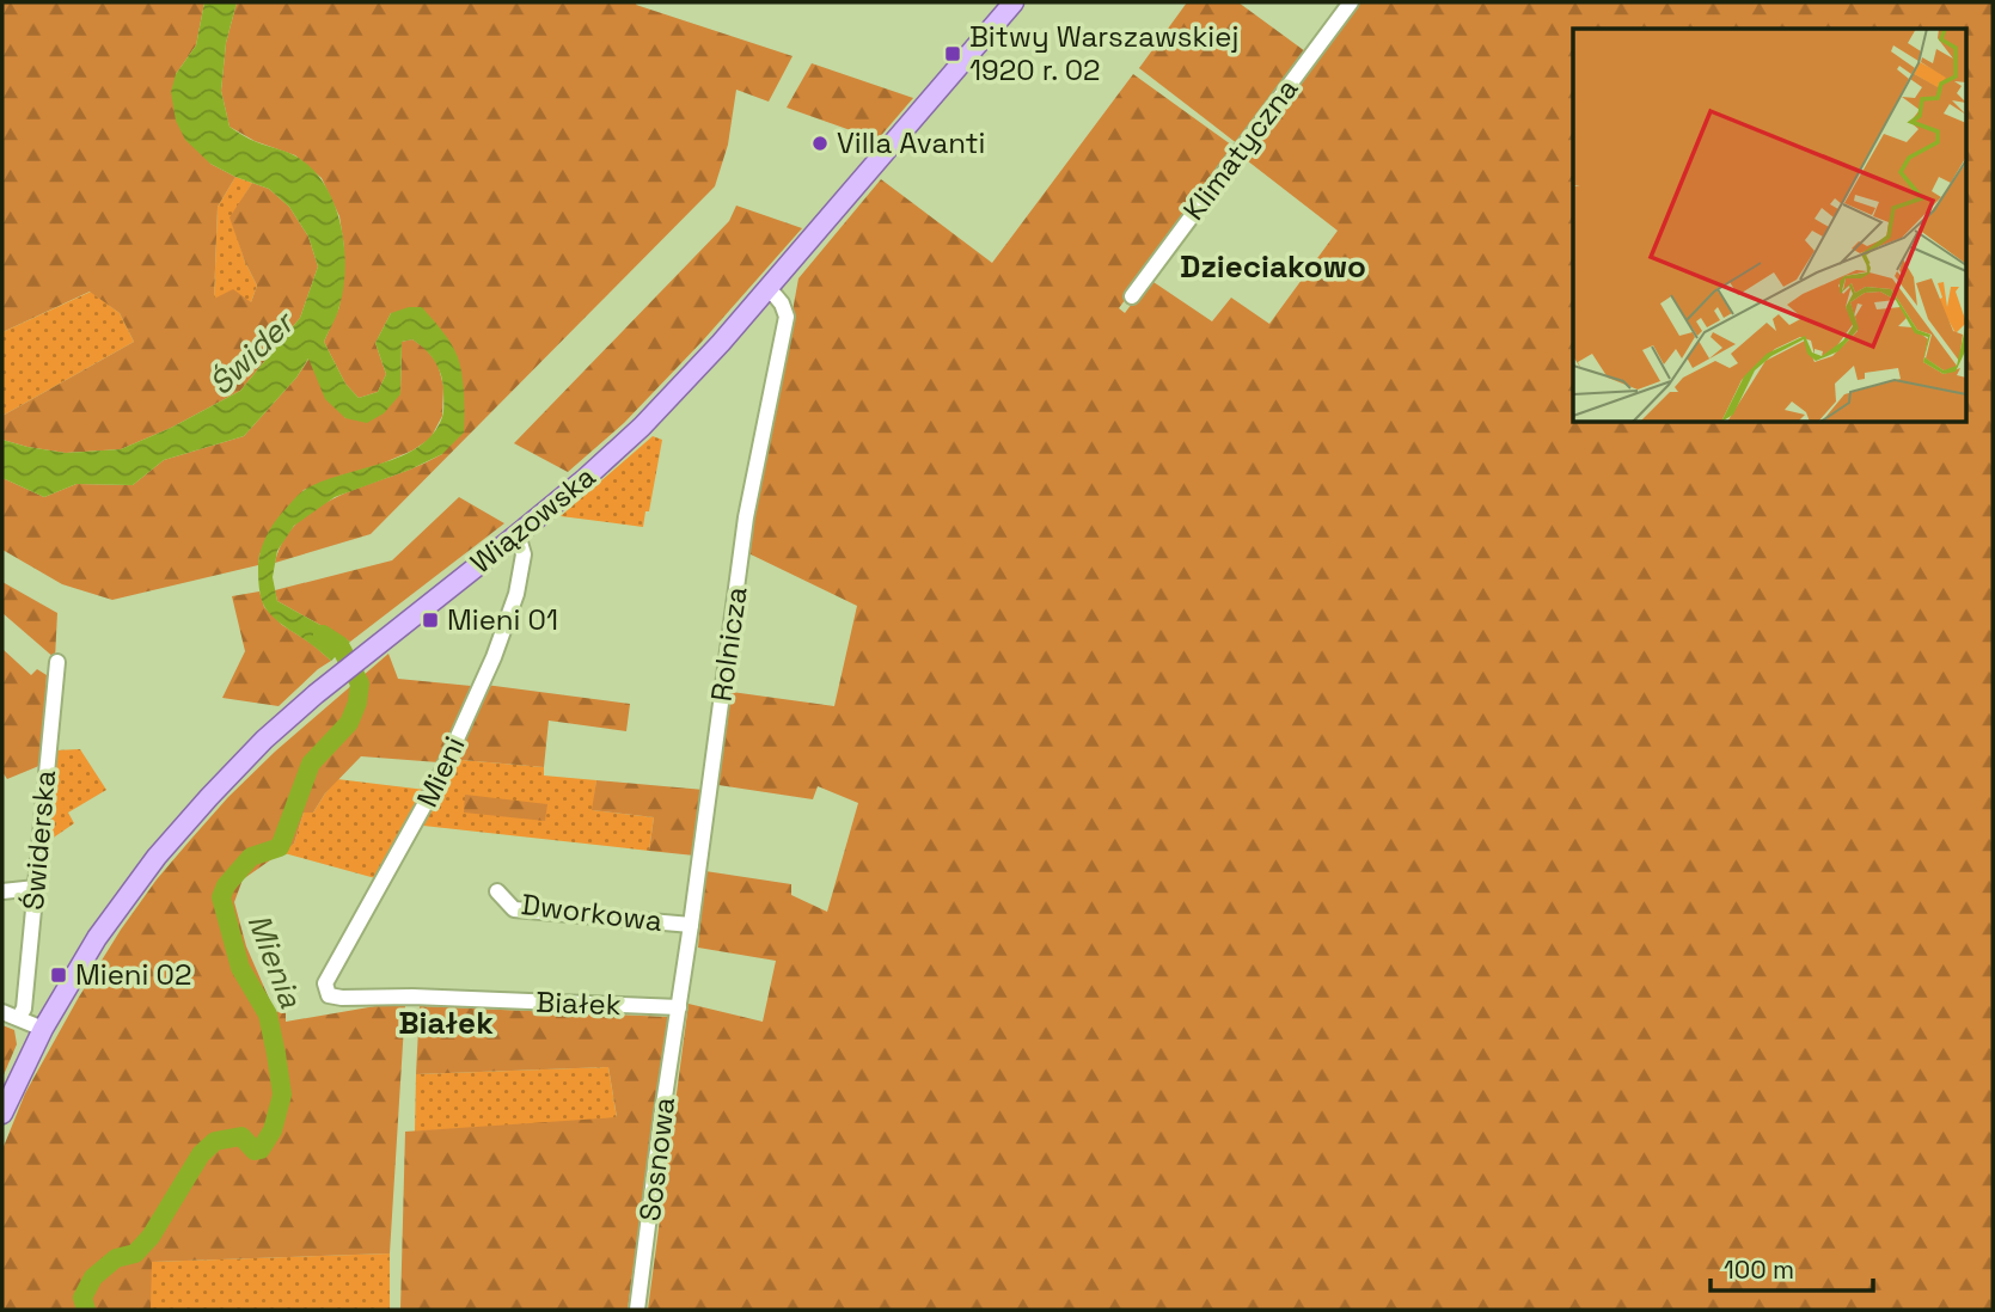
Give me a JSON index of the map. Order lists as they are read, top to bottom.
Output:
{
  "streets": {
    "main road": ["Wiązowska"],
    "street": [
      "Klimatyczna",
      "Rolnicza",
      "Mieni",
      "Świderska",
      "Dworkowa",
      "Białek",
      "Sosnowa"
    ]
  },
  "crossings": [
    ["Wiązowska", "Rolnicza"],
    ["Wiązowska", "Mieni"],
    ["Rolnicza", "Dworkowa"],
    ["Rolnicza", "Białek"],
    ["Rolnicza", "Sosnowa"],
    ["Mieni", "Białek"],
    ["Białek", "Sosnowa"]
  ],
  "districts": ["Dzieciakowo", "Białek"],
  "water": ["Świder", "Mienia"],
  "places": {
    "transit": ["Bitwy Warszawskiej 1920 r. 02", "Mieni 01", "Mieni 02"],
    "other": ["Villa Avanti"]
  },
  "scale_bar": "100 m"
}
